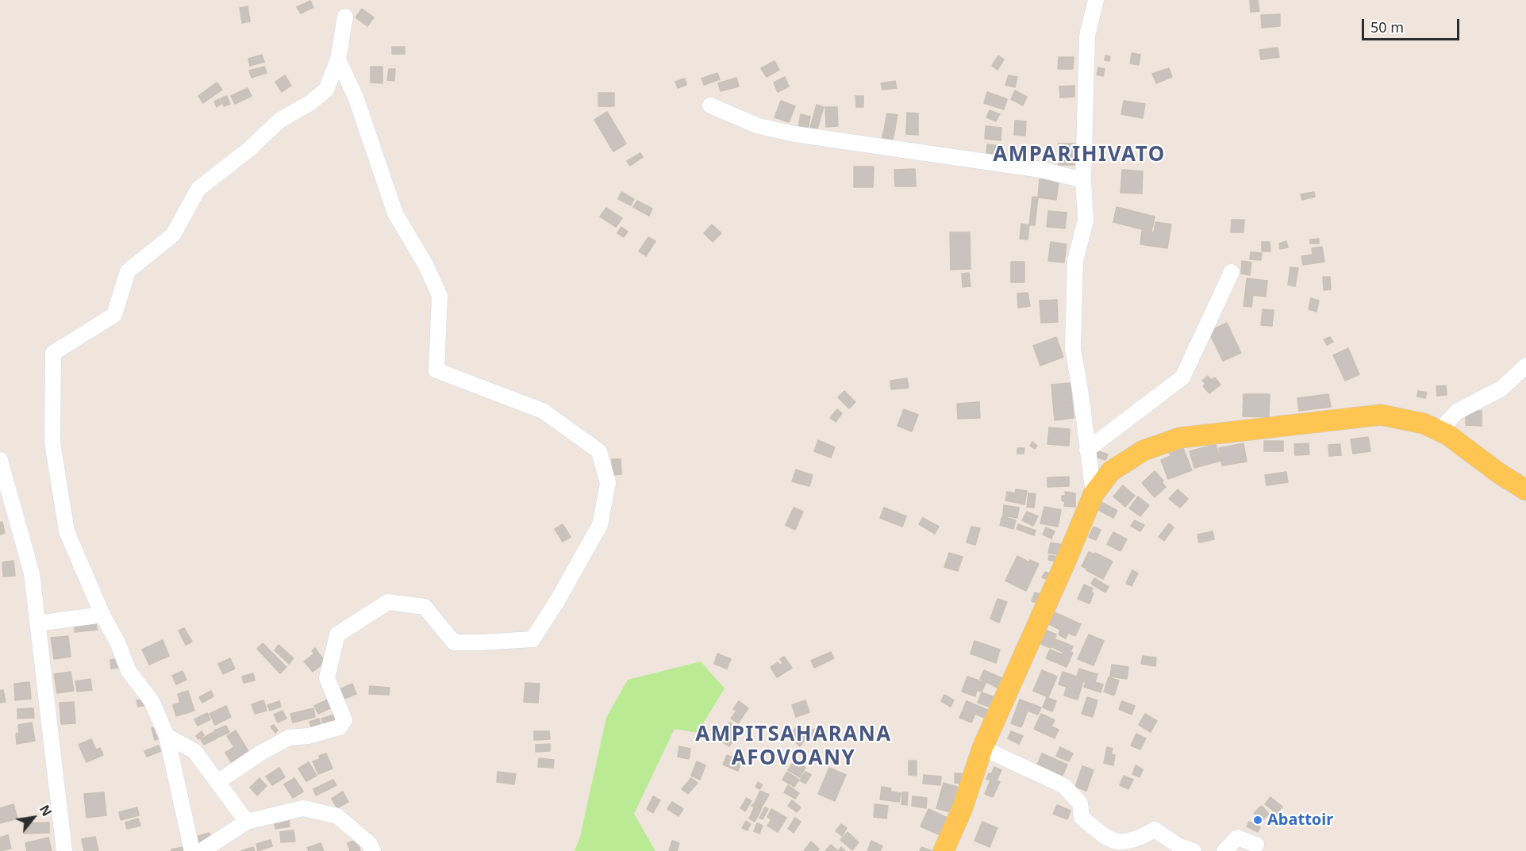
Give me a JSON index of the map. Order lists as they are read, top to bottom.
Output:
{
  "districts": ["AMPARIHIVATO", "AMPITSAHARANA AFOVOANY"],
  "places": ["Abattoir"],
  "scale_bar": "50 m",
  "north": "top right"
}
